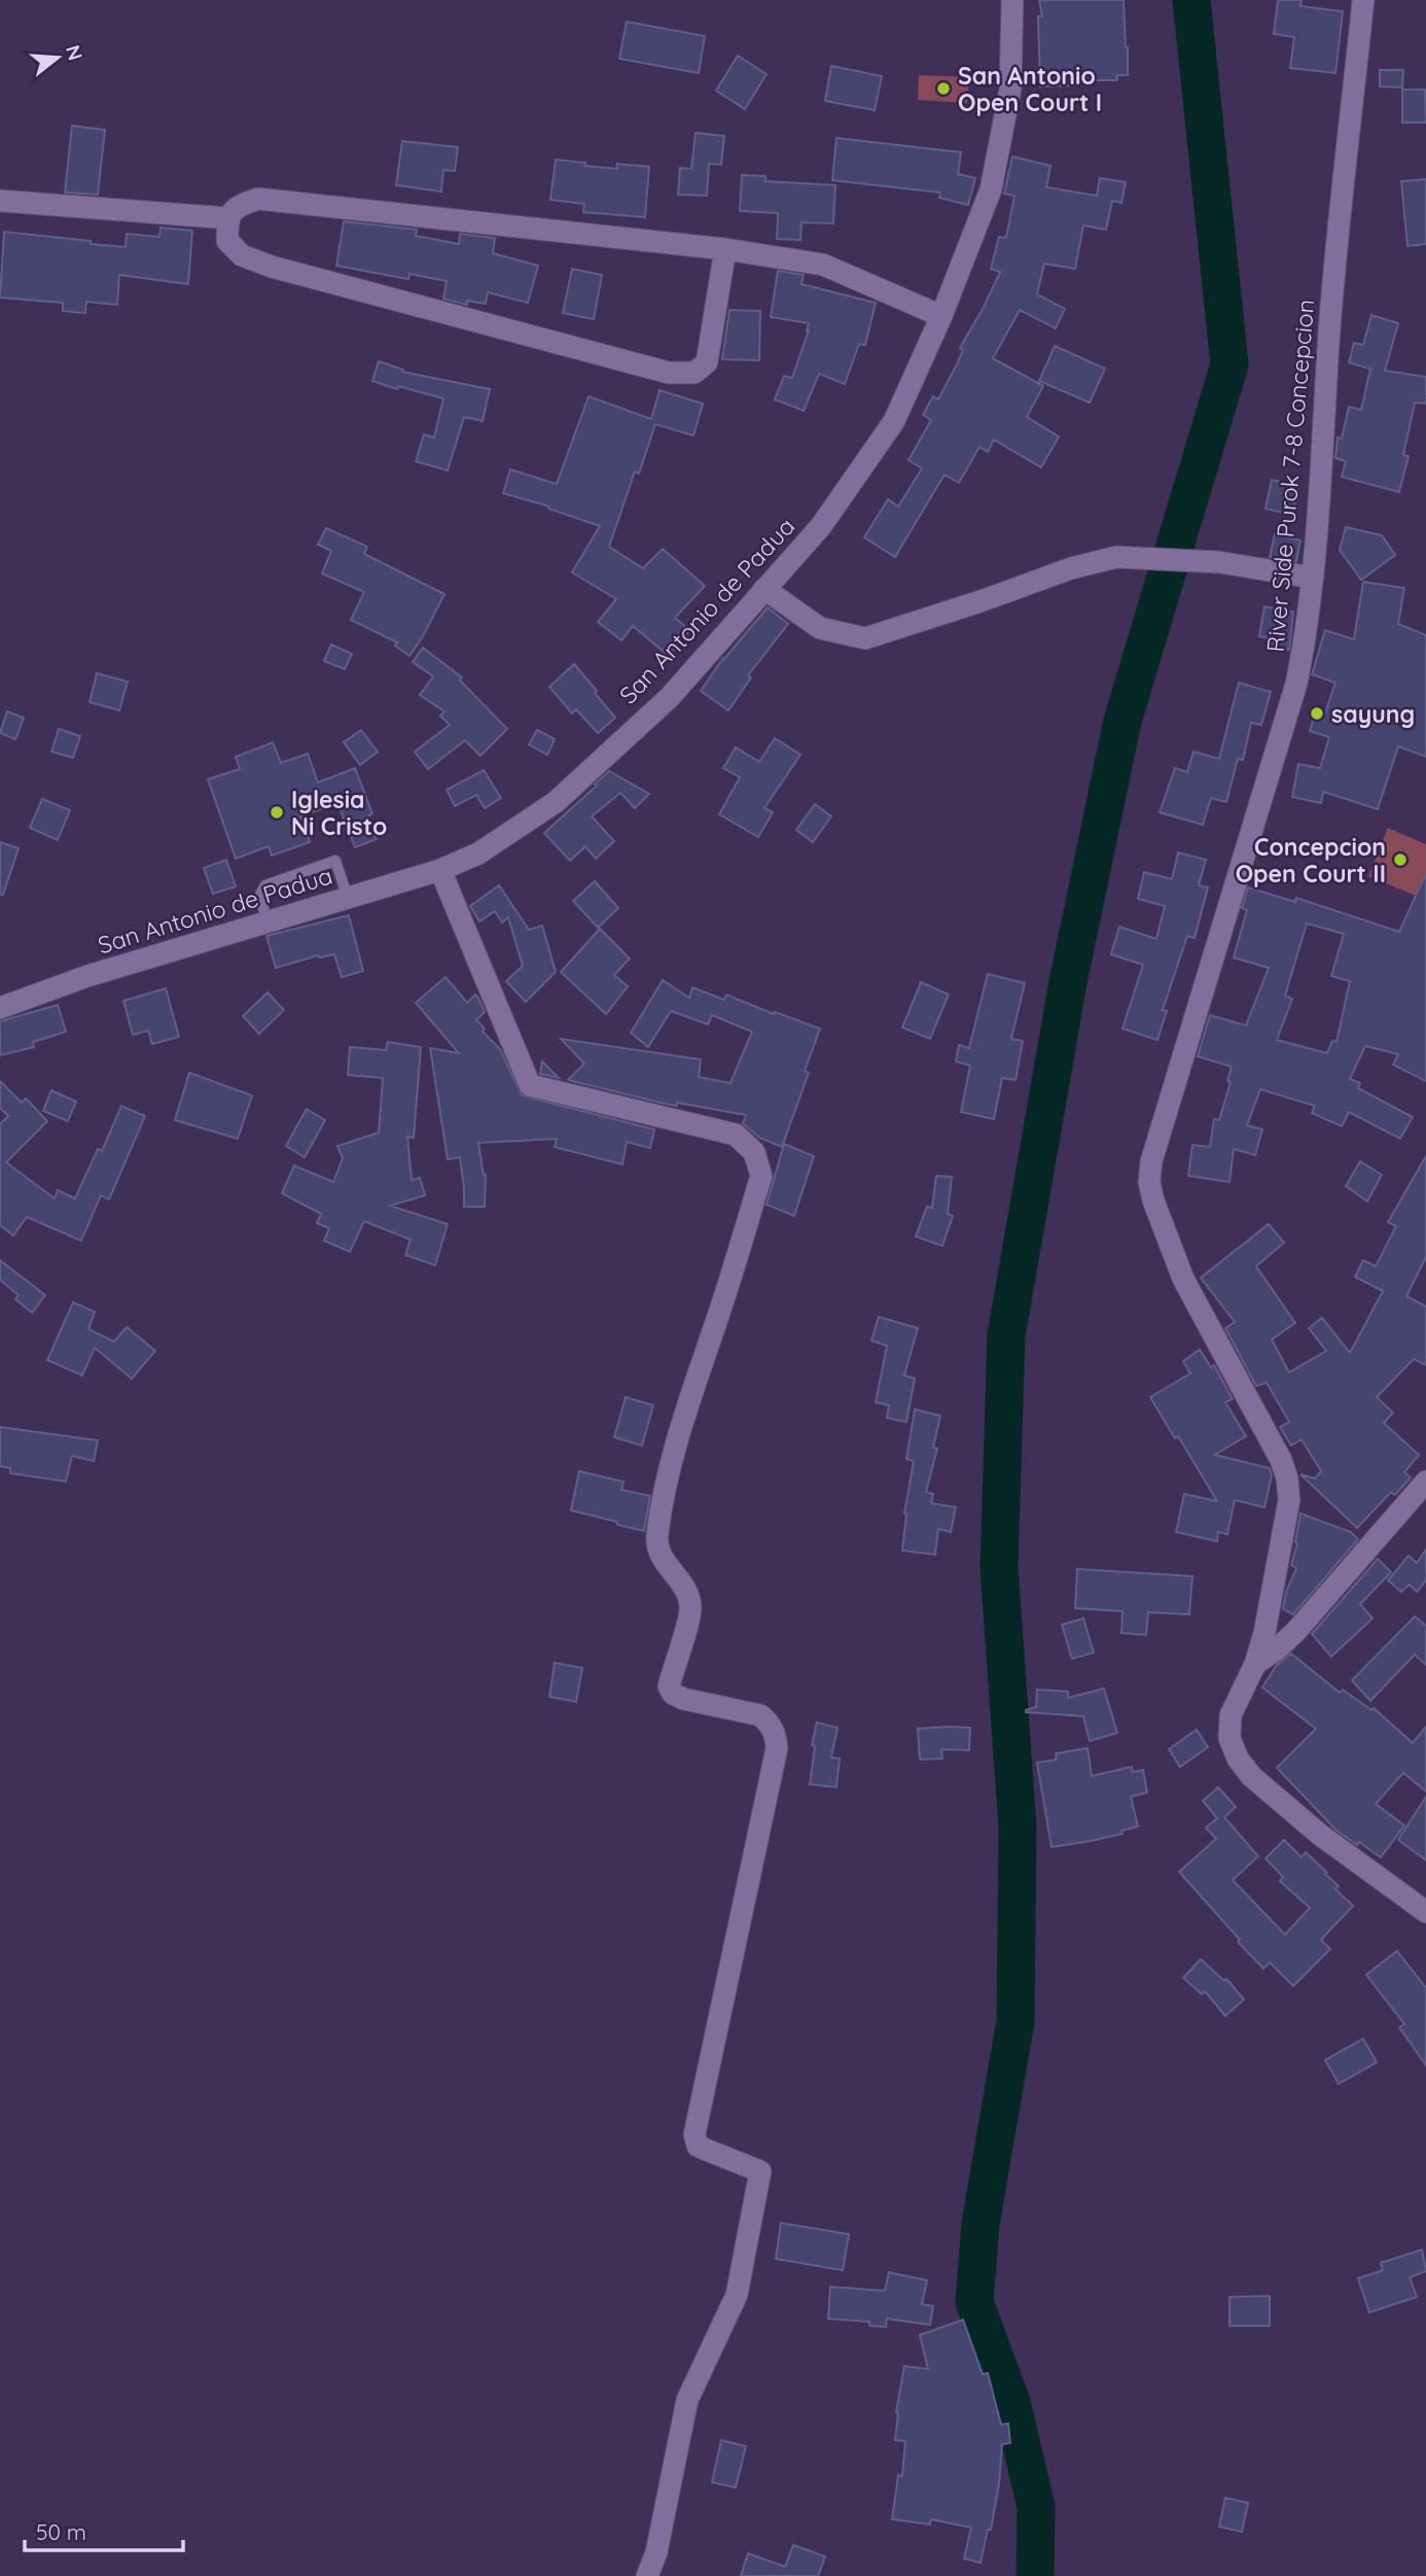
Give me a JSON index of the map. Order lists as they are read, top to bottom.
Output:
{
  "streets": {
    "street": ["River Side Purok 7-8 Concepcion", "San Antonio de Padua"]
  },
  "places": [
    "San Antonio Open Court I",
    "sayung",
    "Iglesia Ni Cristo",
    "Concepcion Open Court II"
  ],
  "scale_bar": "50 m",
  "north": "right"
}
